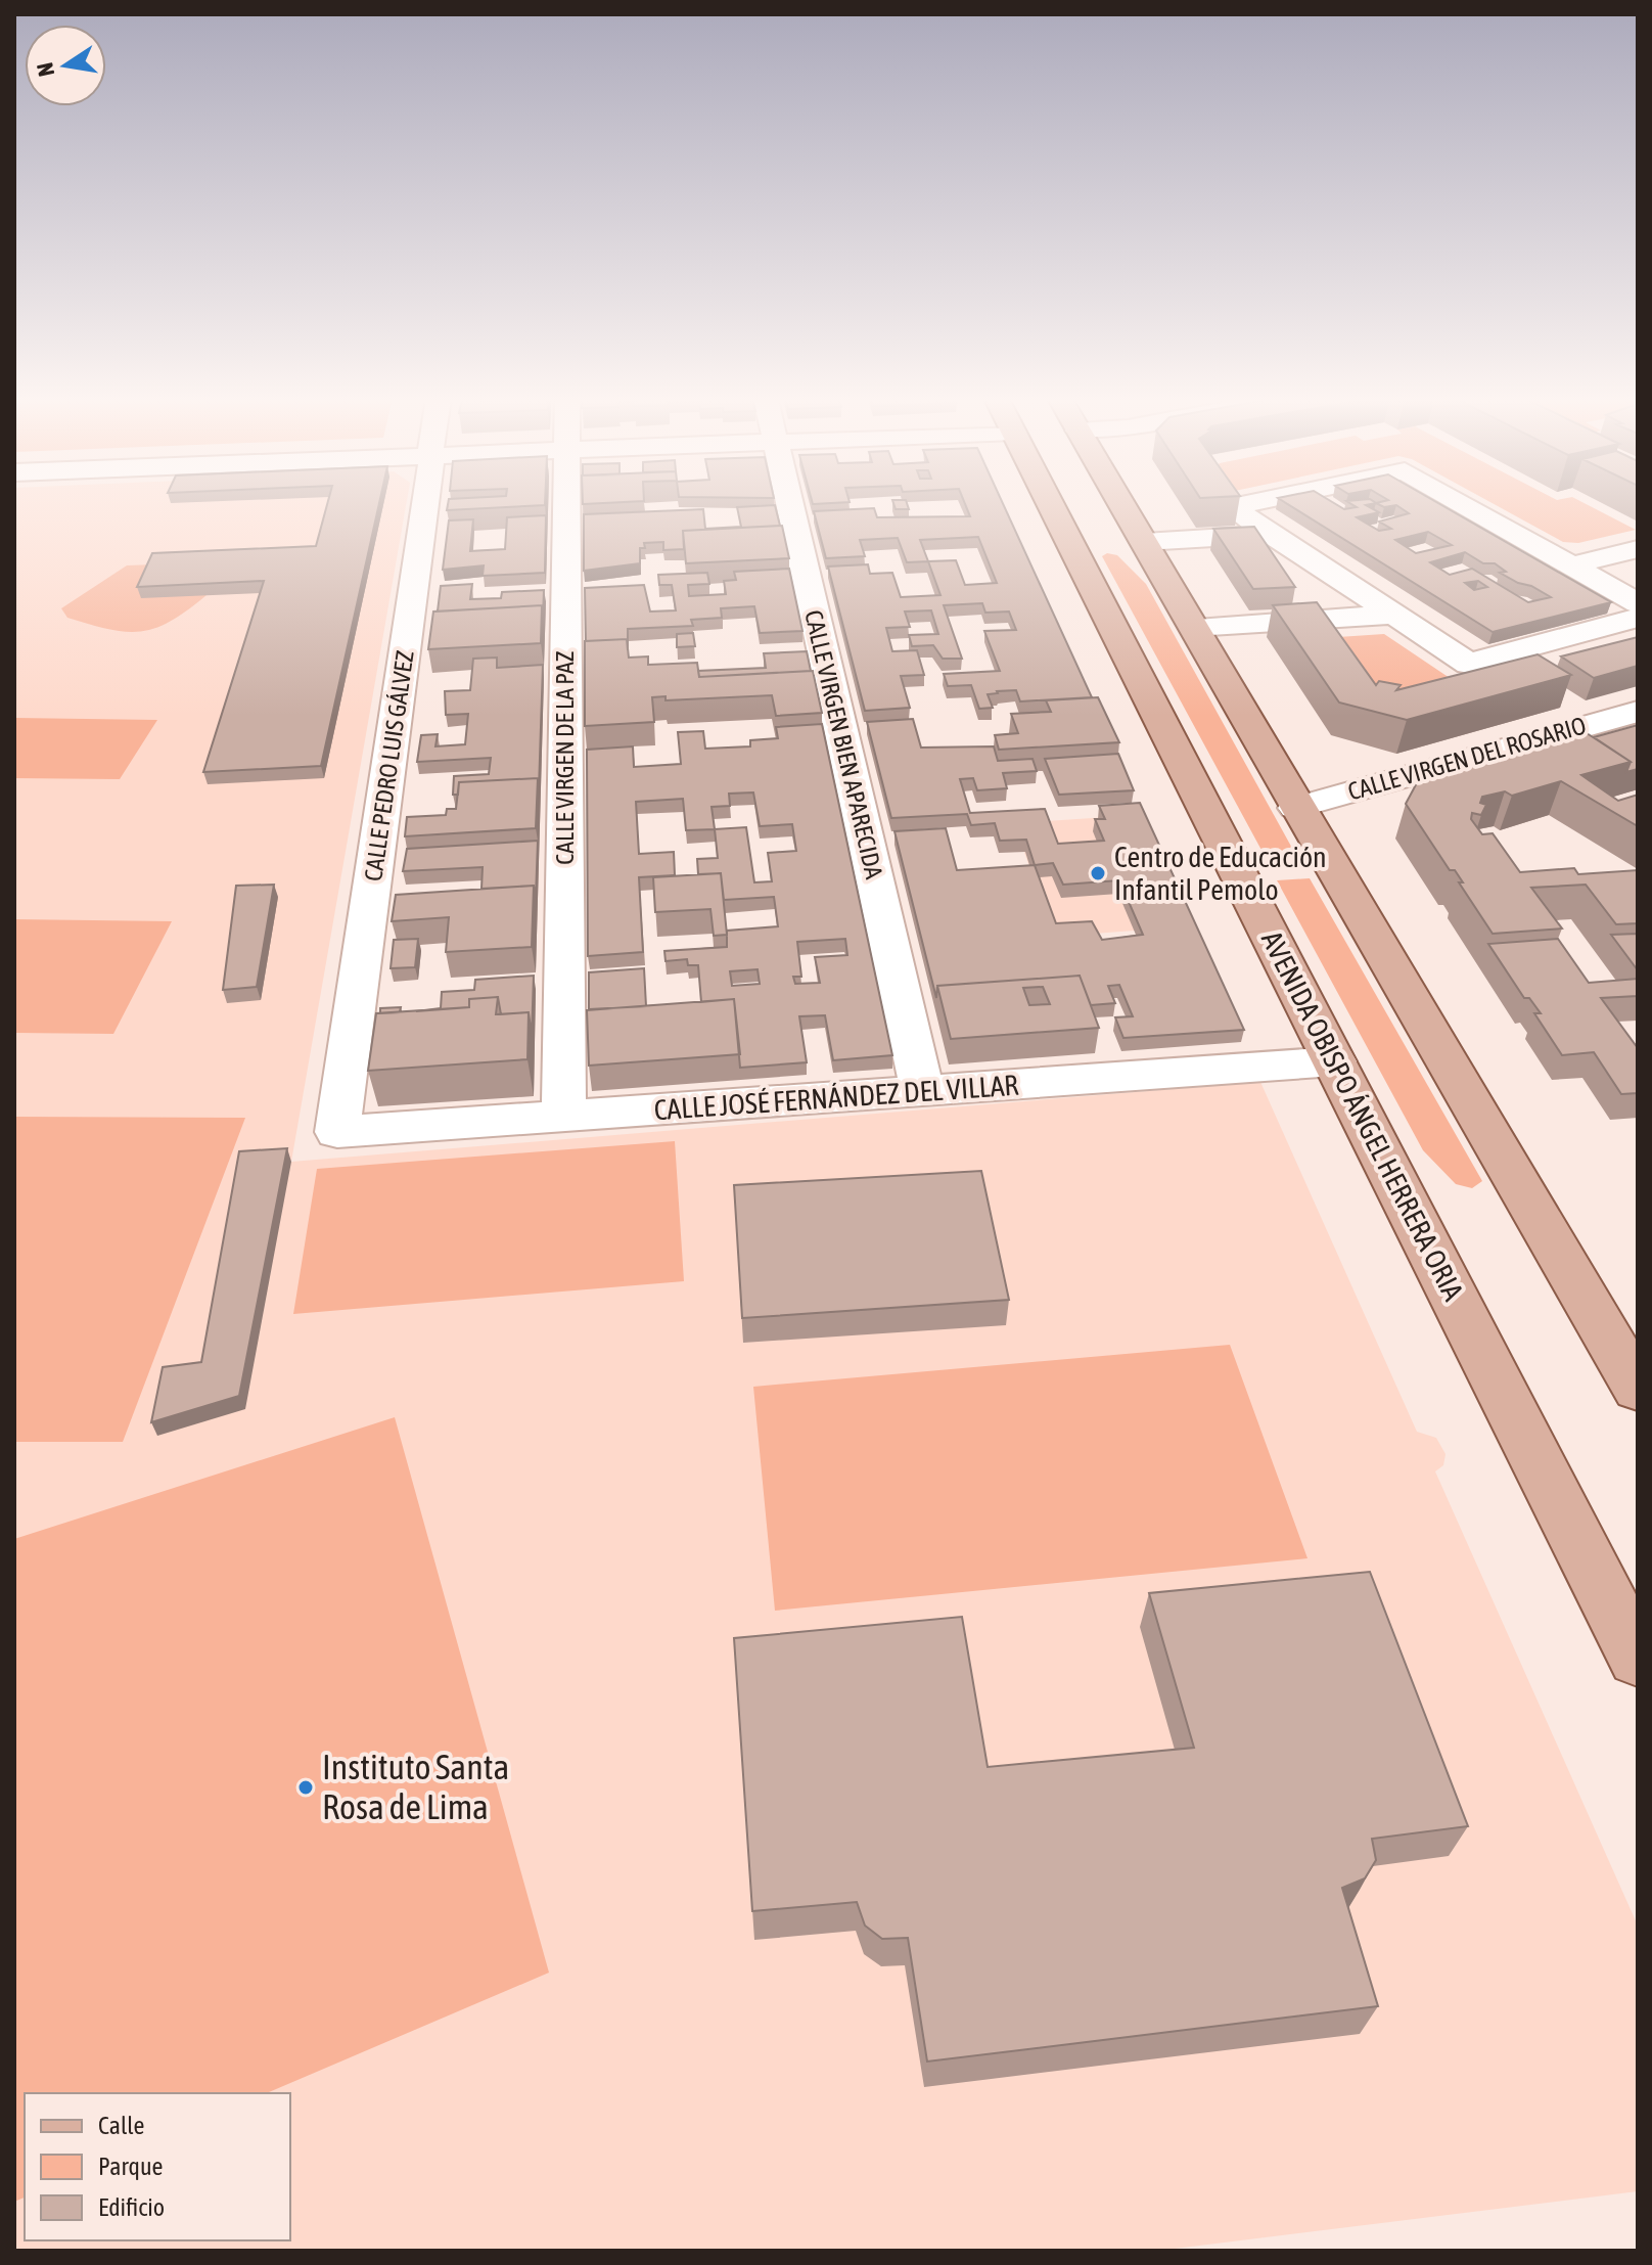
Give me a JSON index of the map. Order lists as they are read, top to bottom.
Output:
{
  "streets": {
    "main road": ["AVENIDA OBISPO ÁNGEL HERRERA ORIA"],
    "street": [
      "CALLE VIRGEN BIEN APARECIDA",
      "CALLE VIRGEN DE LA PAZ",
      "CALLE VIRGEN DEL ROSARIO",
      "CALLE PEDRO LUIS GÁLVEZ",
      "CALLE JOSÉ FERNÁNDEZ DEL VILLAR"
    ]
  },
  "crossings": [
    ["CALLE VIRGEN BIEN APARECIDA", "CALLE JOSÉ FERNÁNDEZ DEL VILLAR"],
    ["CALLE VIRGEN DE LA PAZ", "CALLE JOSÉ FERNÁNDEZ DEL VILLAR"],
    ["CALLE PEDRO LUIS GÁLVEZ", "CALLE JOSÉ FERNÁNDEZ DEL VILLAR"],
    ["CALLE JOSÉ FERNÁNDEZ DEL VILLAR", "AVENIDA OBISPO ÁNGEL HERRERA ORIA"]
  ],
  "places": ["Centro de Educación Infantil Pemolo", "Instituto Santa Rosa de Lima"],
  "legend": ["Calle", "Parque", "Edificio"],
  "north": "left"
}
